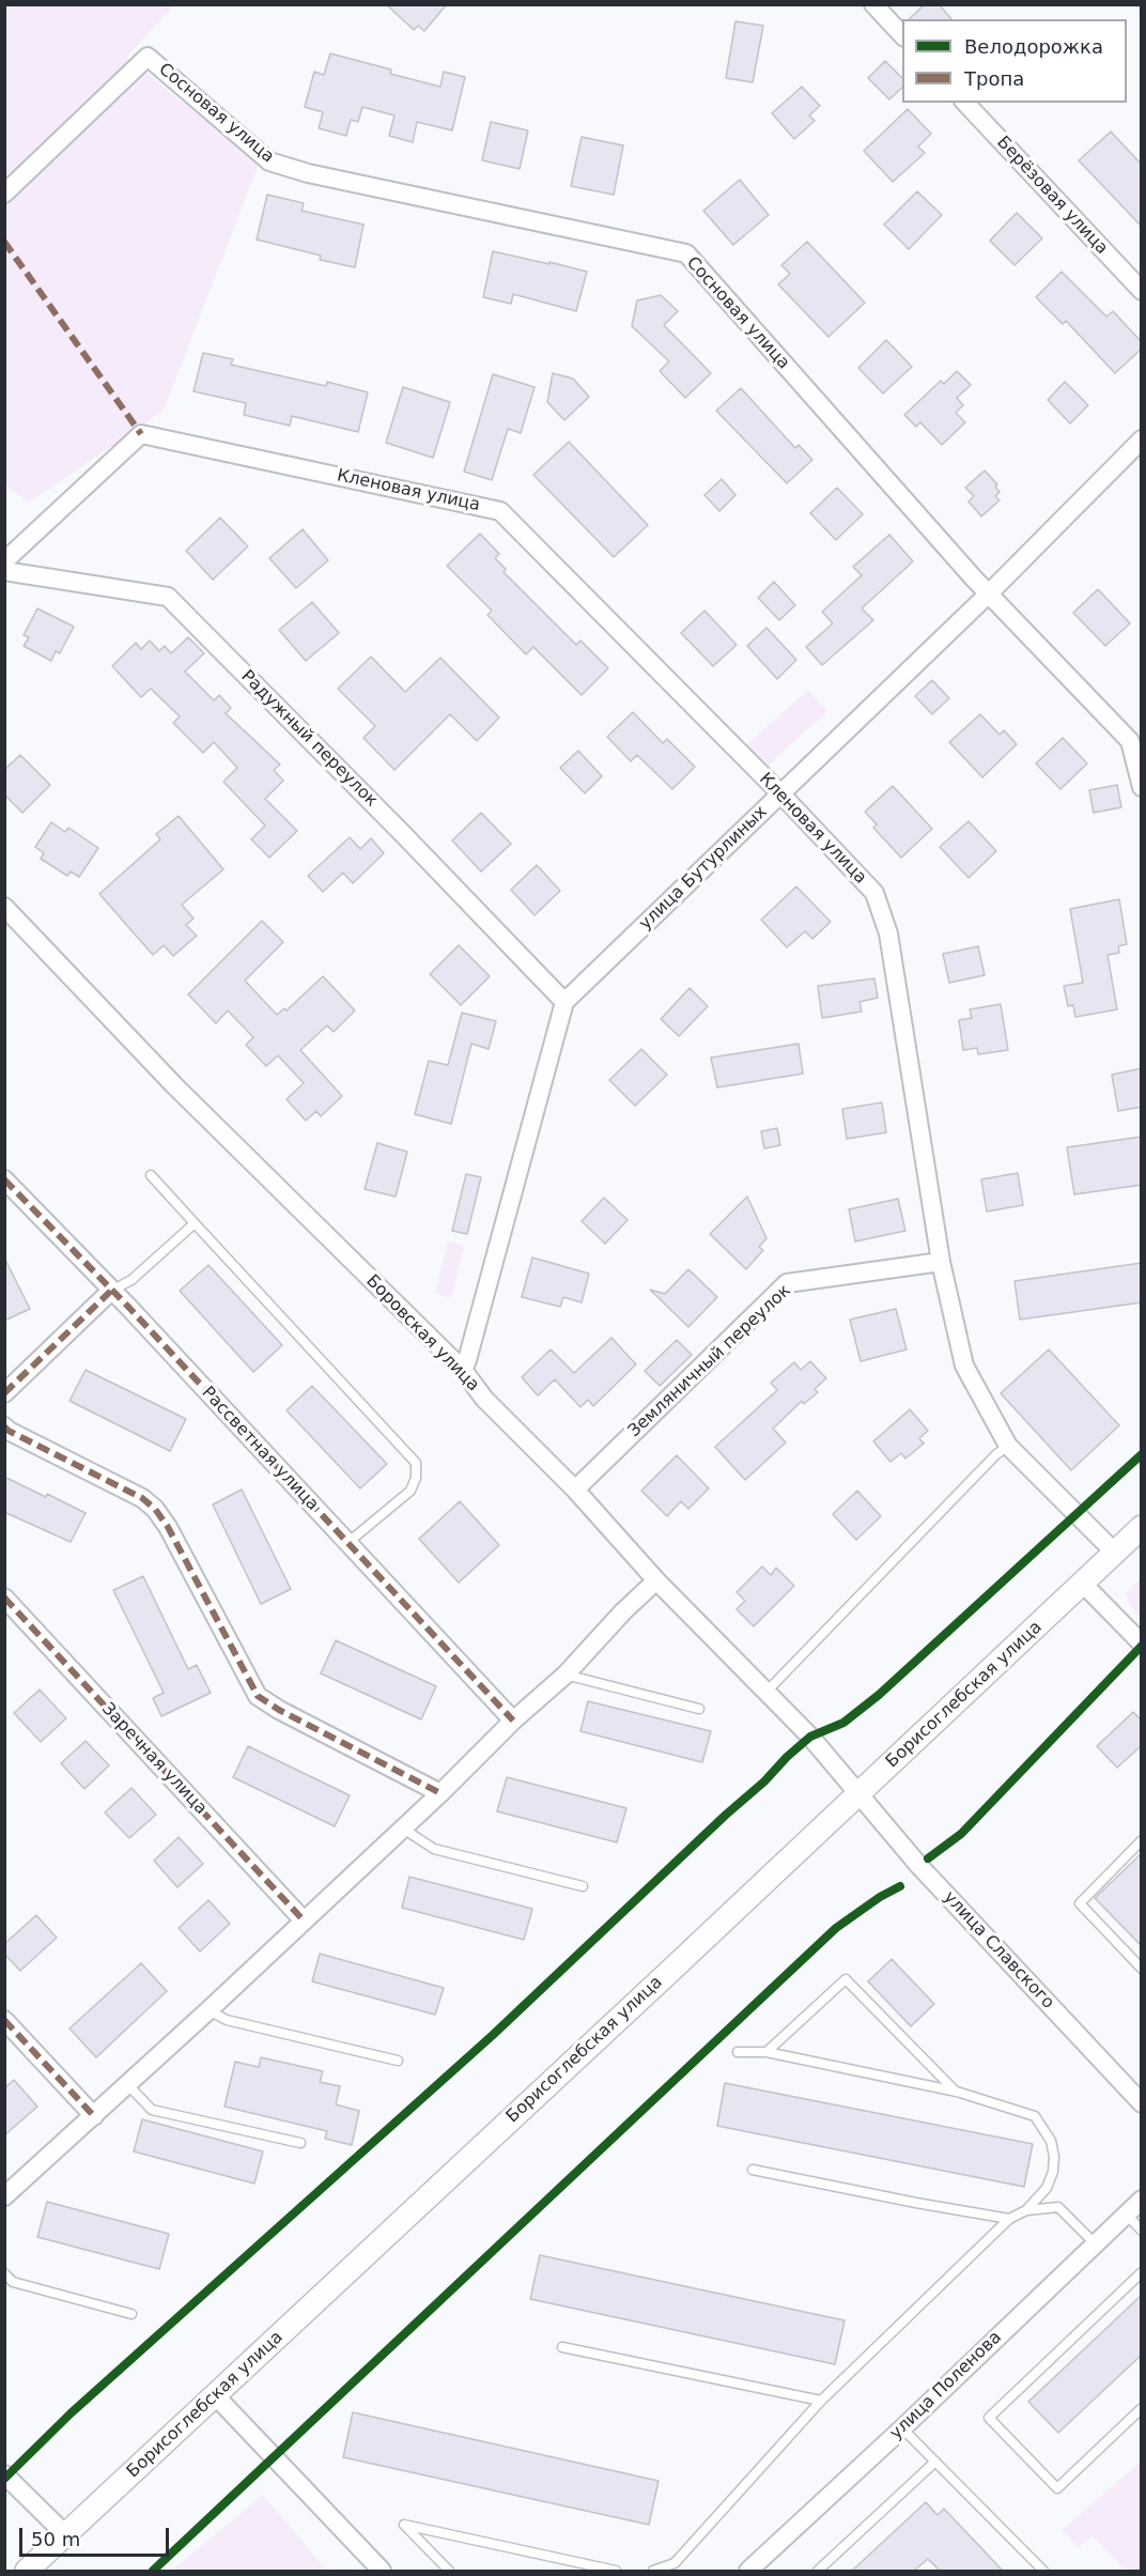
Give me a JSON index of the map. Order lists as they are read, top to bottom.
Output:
{
  "streets": {
    "street": [
      "Сосновая улица",
      "Берёзовая улица",
      "Кленовая улица",
      "Радужный переулок",
      "улица Бутурлиных",
      "Боровская улица",
      "Земляничный переулок",
      "Рассветная улица",
      "Борисоглебская улица",
      "Заречная улица",
      "улица Славского",
      "улица Поленова"
    ]
  },
  "crossings": [
    ["Сосновая улица", "улица Бутурлиных"],
    ["Кленовая улица", "улица Бутурлиных"],
    ["Кленовая улица", "Земляничный переулок"],
    ["Кленовая улица", "Борисоглебская улица"],
    ["Радужный переулок", "улица Бутурлиных"],
    ["Боровская улица", "Земляничный переулок"],
    ["Боровская улица", "Борисоглебская улица"],
    ["Боровская улица", "улица Славского"],
    ["Борисоглебская улица", "улица Славского"]
  ],
  "legend": ["Велодорожка", "Тропа"],
  "scale_bar": "50 m"
}
